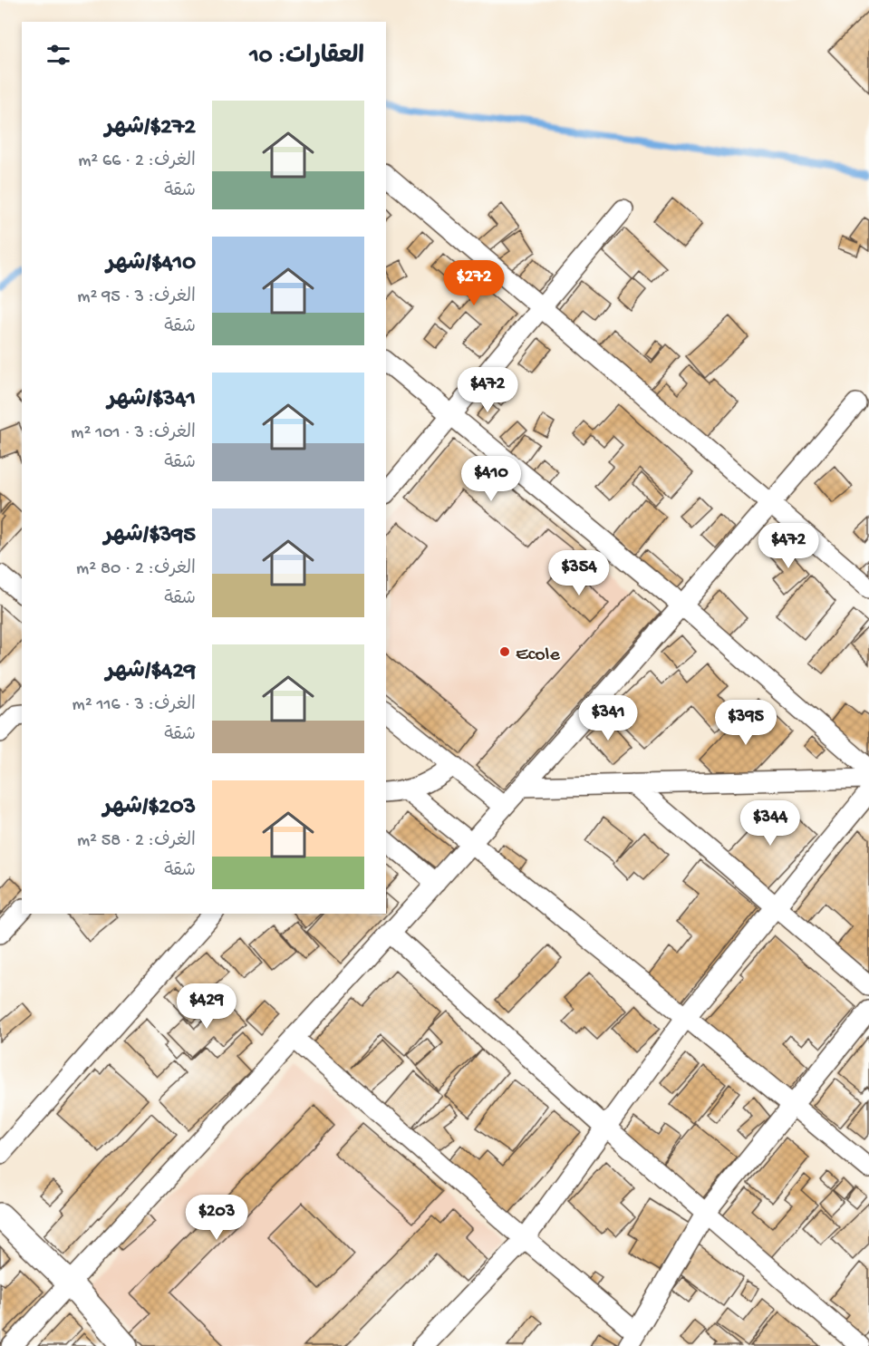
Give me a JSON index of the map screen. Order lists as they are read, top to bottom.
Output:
{
  "places": ["Ecole"],
  "page": {
    "heading": "العقارات: 10",
    "list": [
      {
        "name": "$272/شهر",
        "note": "الغرف: 2 · 66 m² · شقة"
      },
      {
        "name": "$410/شهر",
        "note": "الغرف: 3 · 95 m² · شقة"
      },
      {
        "name": "$341/شهر",
        "note": "الغرف: 3 · 101 m² · شقة"
      },
      {
        "name": "$395/شهر",
        "note": "الغرف: 2 · 80 m² · شقة"
      },
      {
        "name": "$429/شهر",
        "note": "الغرف: 3 · 116 m² · شقة"
      },
      {
        "name": "$203/شهر",
        "note": "الغرف: 2 · 58 m² · شقة"
      }
    ],
    "price": [
      "$272",
      "$472",
      "$410",
      "$472",
      "$354",
      "$341",
      "$395",
      "$344",
      "$429",
      "$203"
    ]
  }
}
